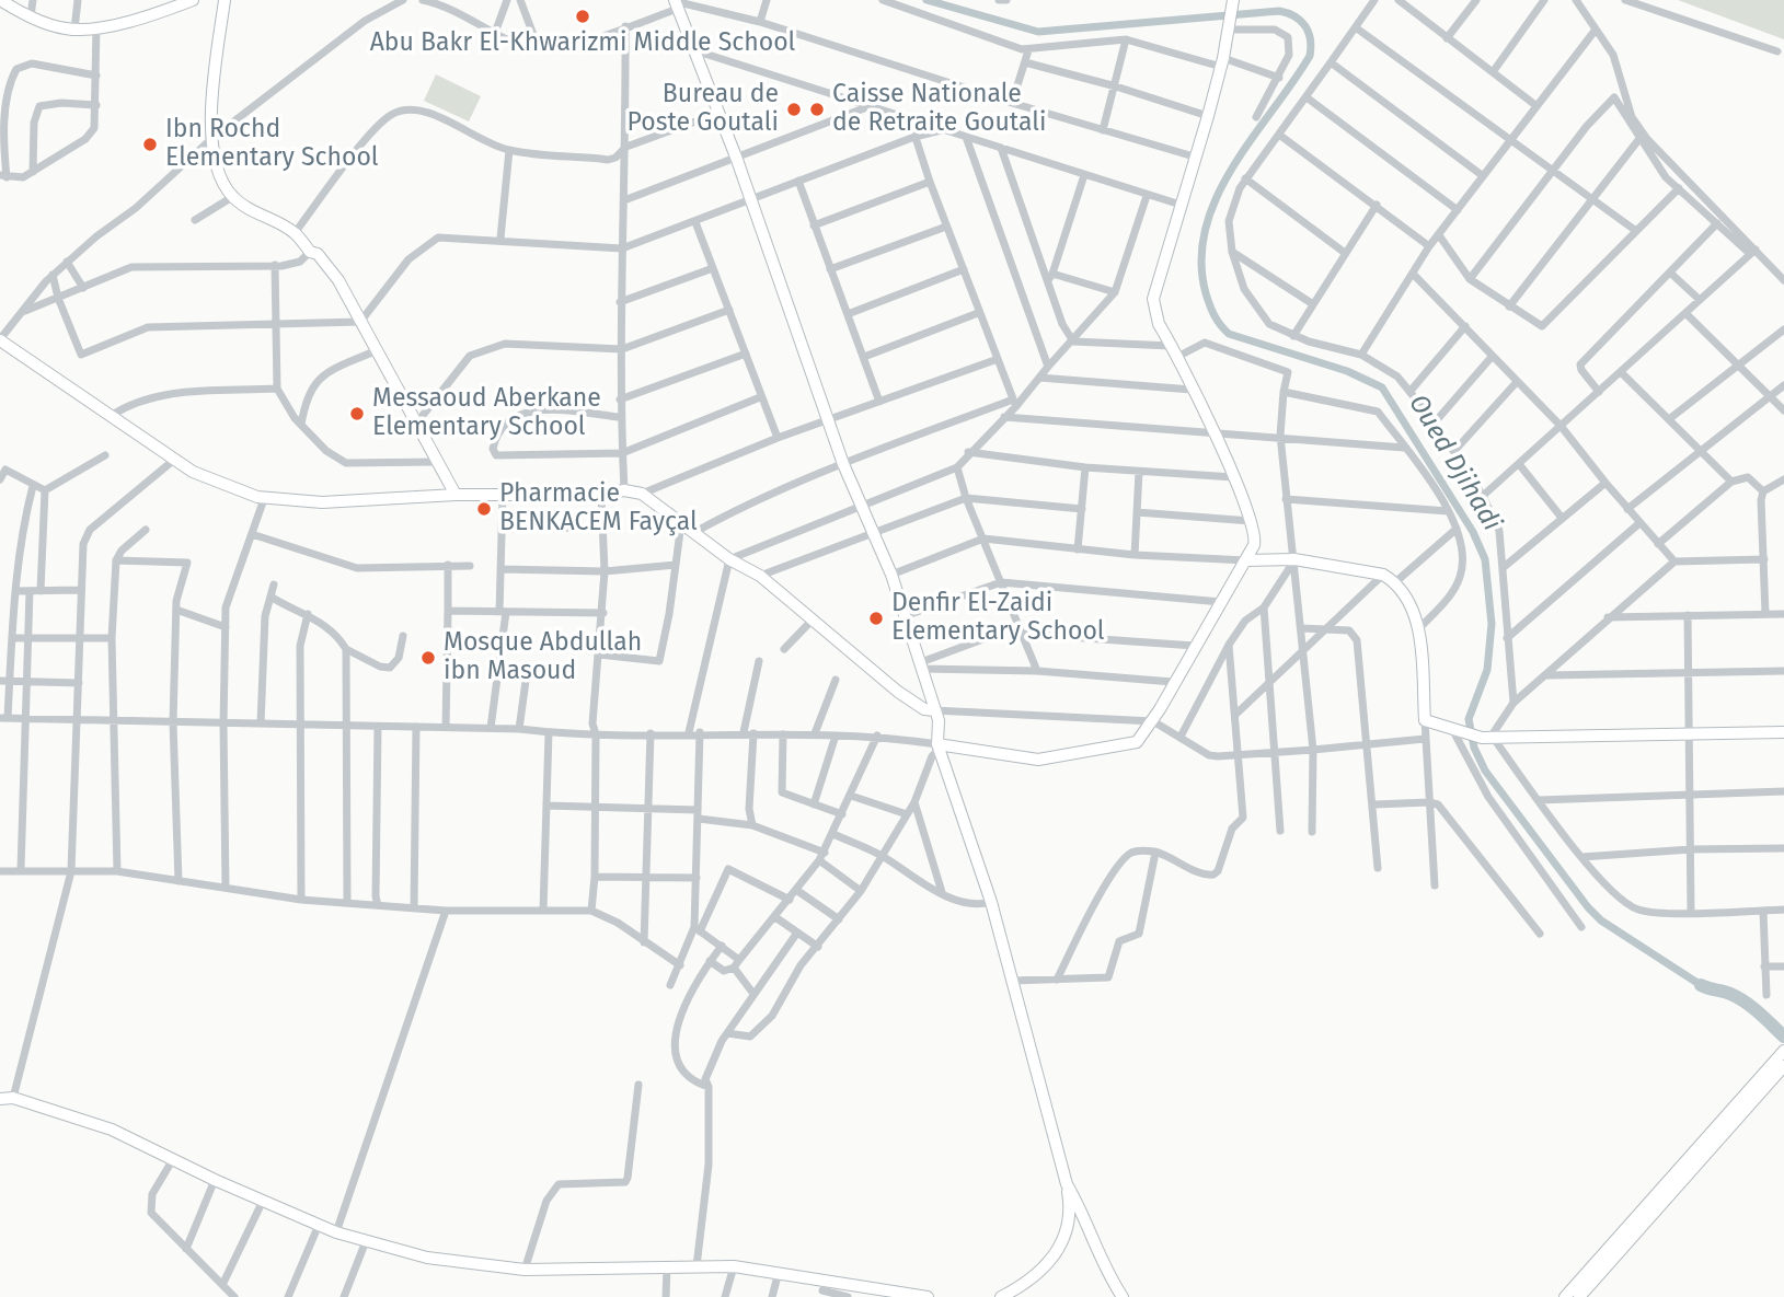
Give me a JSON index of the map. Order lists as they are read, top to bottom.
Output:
{
  "water": ["Oued Djihadi"],
  "places": [
    "Abu Bakr El-Khwarizmi Middle School",
    "Bureau de Poste Goutali",
    "Caisse Nationale de Retraite Goutali",
    "Ibn Rochd Elementary School",
    "Messaoud Aberkane Elementary School",
    "Pharmacie BENKACEM Fayçal",
    "Denfir El-Zaidi Elementary School",
    "Mosque Abdullah ibn Masoud"
  ]
}
